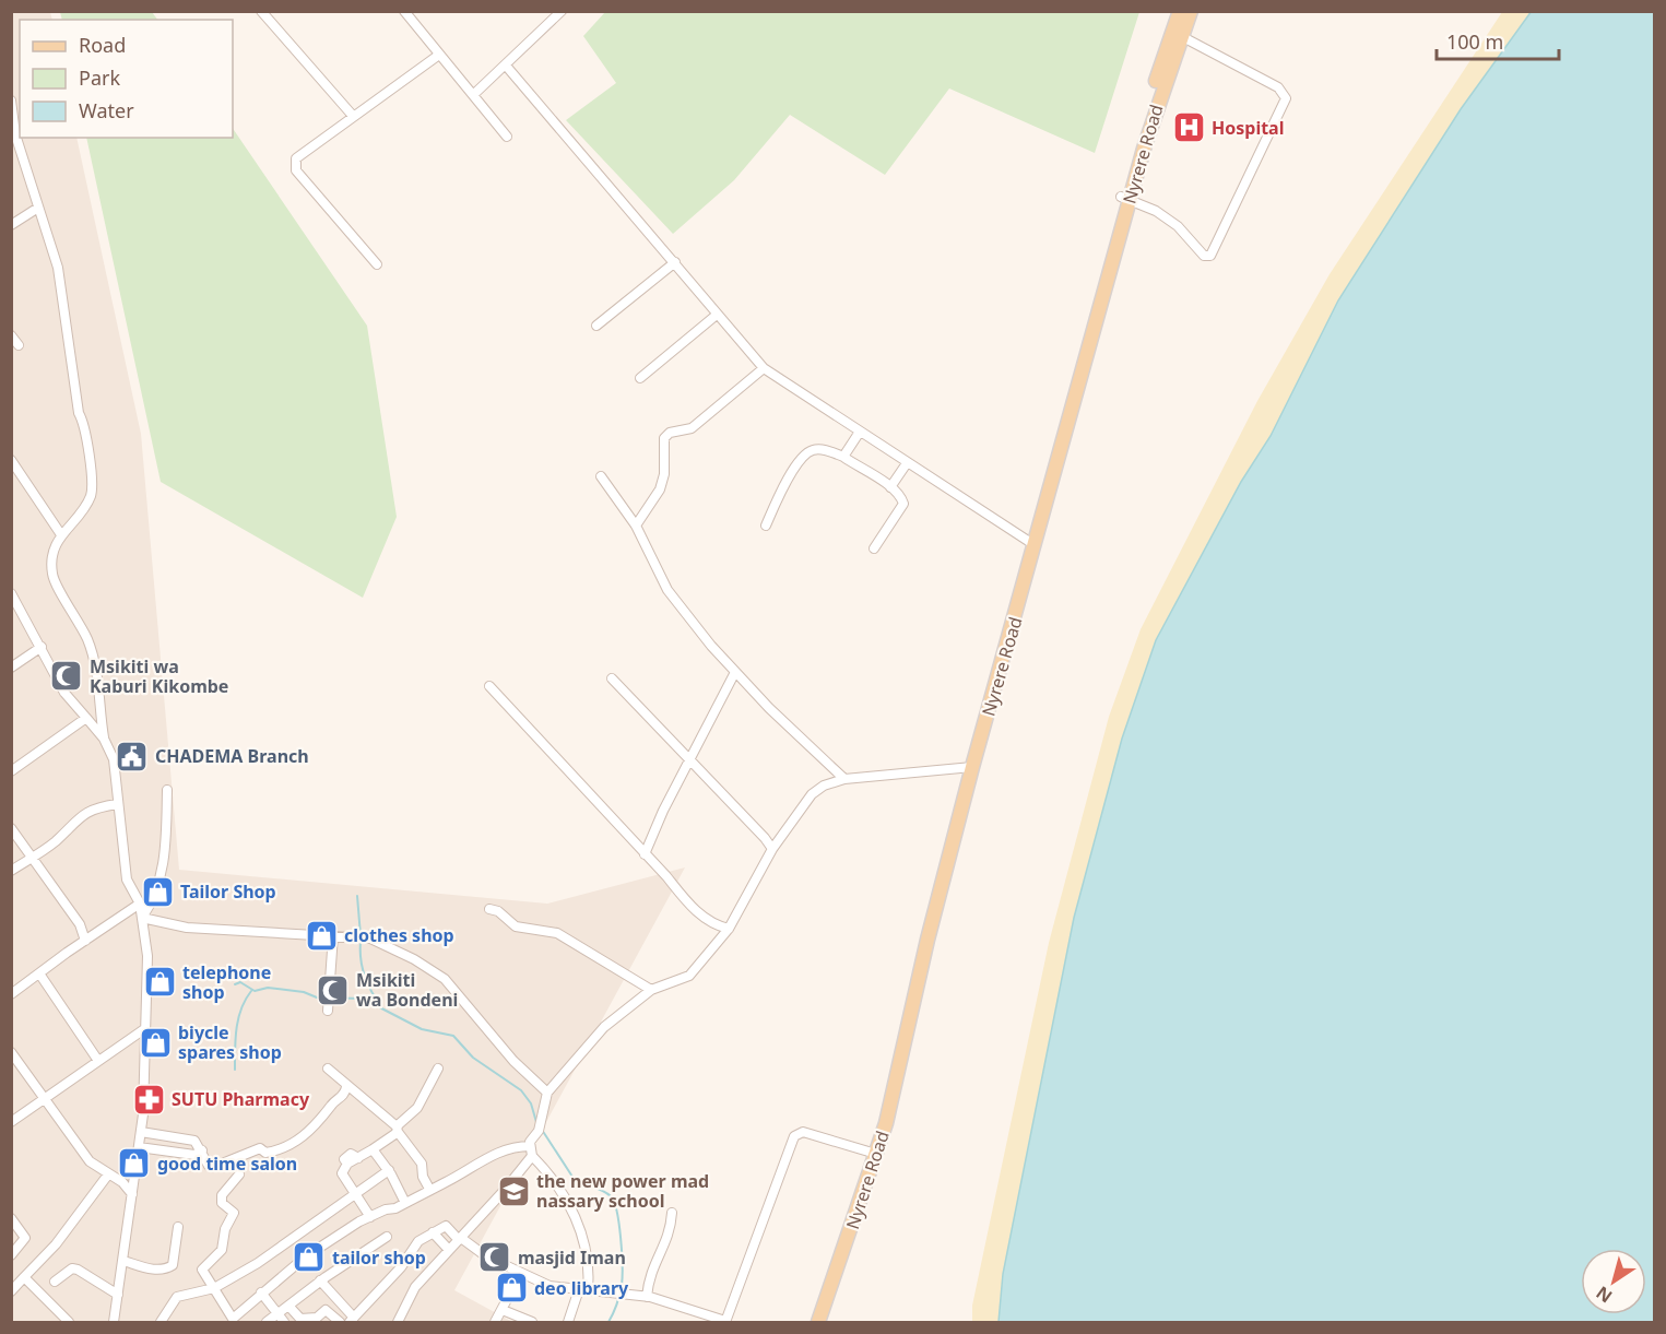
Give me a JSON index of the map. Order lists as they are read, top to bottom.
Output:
{
  "streets": {
    "main road": ["Nyrere Road"]
  },
  "places": {
    "hospital": ["Hospital"],
    "mosque": ["Msikiti wa Kaburi Kikombe", "Msikiti wa Bondeni", "masjid Iman"],
    "public building": ["CHADEMA Branch"],
    "shop": [
      "Tailor Shop",
      "clothes shop",
      "telephone shop",
      "biycle spares shop",
      "good time salon",
      "tailor shop",
      "deo library"
    ],
    "pharmacy": ["SUTU Pharmacy"],
    "school or university": ["the new power mad nassary school"]
  },
  "legend": ["Road", "Park", "Water"],
  "scale_bar": "100 m",
  "north": "bottom left"
}
